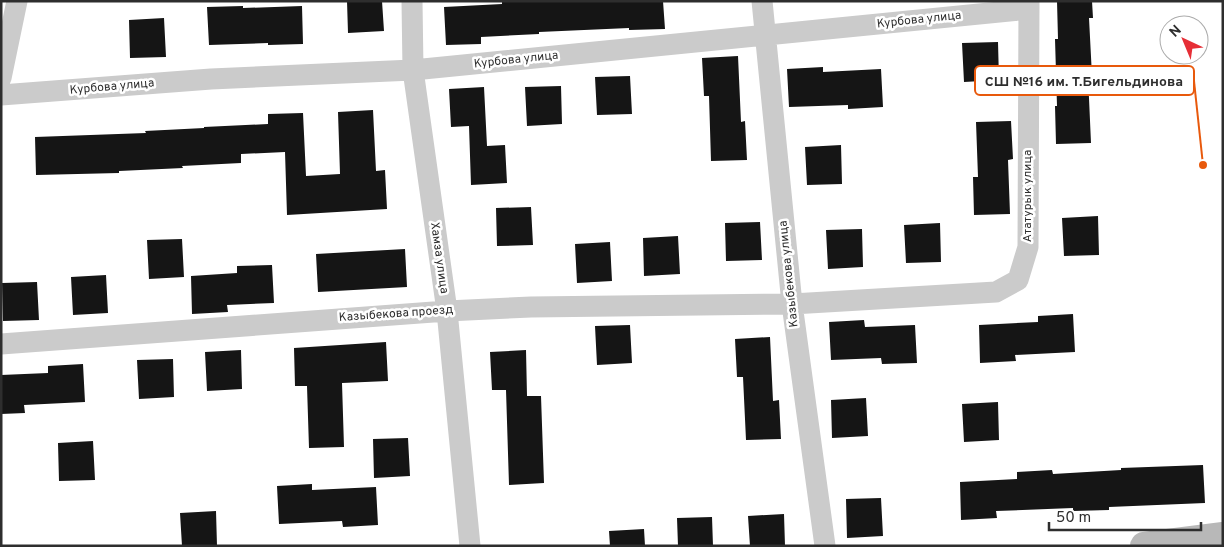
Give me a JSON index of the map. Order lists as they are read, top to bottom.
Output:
{
  "streets": {
    "street": [
      "Курбова улица",
      "Ататурык улица",
      "Хамза улица",
      "Казыбекова улица",
      "Казыбекова проезд"
    ]
  },
  "crossings": [
    ["Курбова улица", "Ататурык улица"],
    ["Курбова улица", "Хамза улица"],
    ["Курбова улица", "Казыбекова улица"],
    ["Ататурык улица", "Казыбекова улица"],
    ["Ататурык улица", "Казыбекова проезд"],
    ["Хамза улица", "Казыбекова проезд"],
    ["Казыбекова улица", "Казыбекова проезд"]
  ],
  "places": ["СШ №16 им. Т.Бигельдинова"],
  "scale_bar": "50 m",
  "north": "top left"
}
